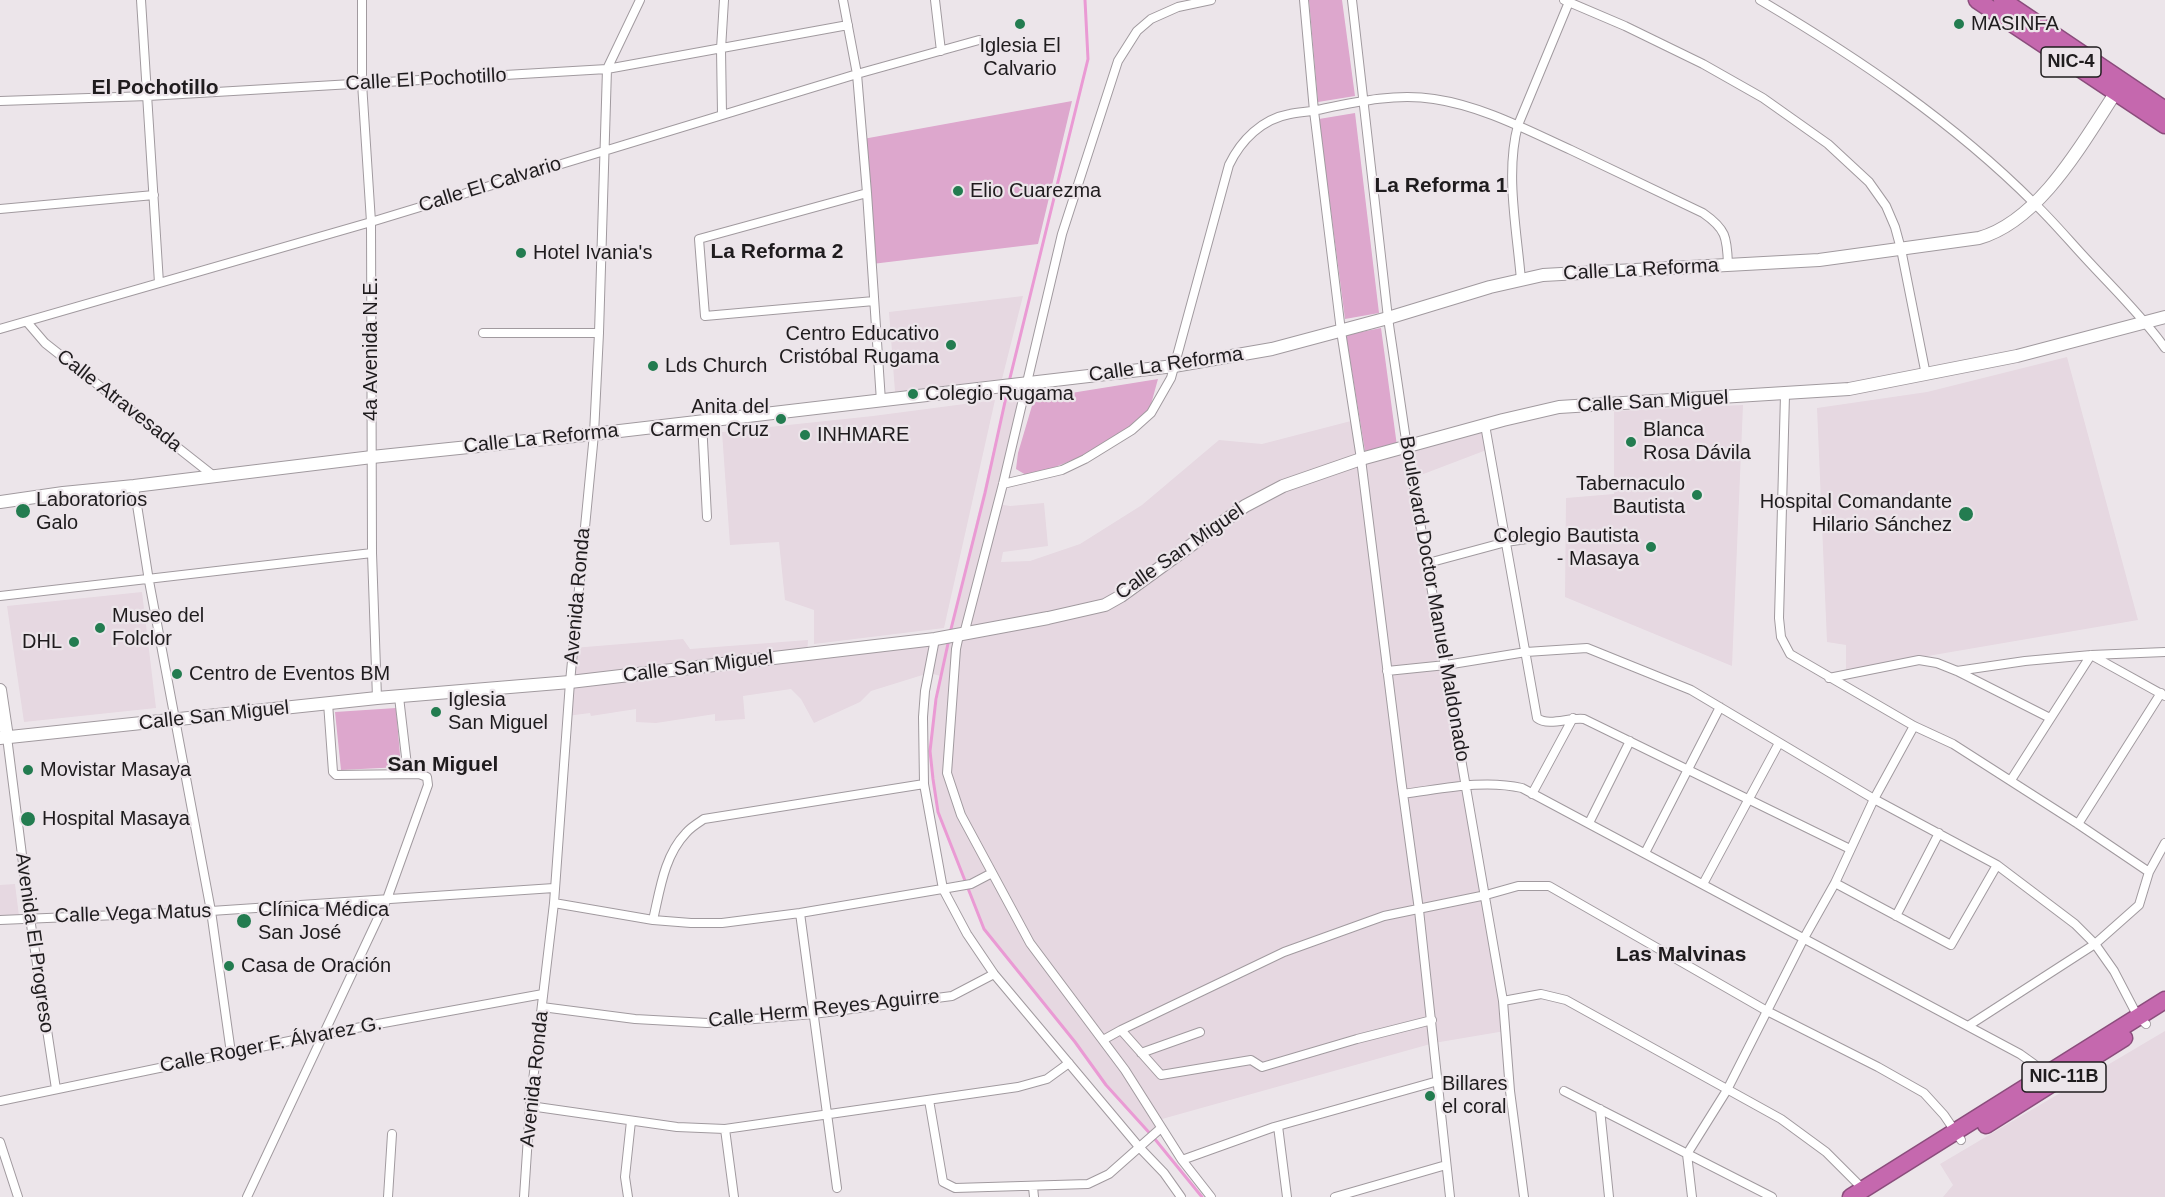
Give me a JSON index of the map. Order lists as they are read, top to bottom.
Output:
{
  "streets": {
    "highway": ["NIC-4", "NIC-11B"],
    "street": [
      "Calle El Pochotillo",
      "Calle El Calvario",
      "Calle La Reforma",
      "4a Avenida N.E.",
      "Calle Atravesada",
      "Calle San Miguel",
      "Avenida Ronda",
      "Boulevard Doctor Manuel Maldonado",
      "Calle Vega Matus",
      "Avenida El Progreso",
      "Calle Herm Reyes Aguirre",
      "Calle Roger F. Álvarez G."
    ]
  },
  "crossings": [
    ["NIC-4", "Calle La Reforma"],
    ["Calle El Pochotillo", "4a Avenida N.E."],
    ["Calle El Pochotillo", "Avenida Ronda"],
    ["Calle El Calvario", "4a Avenida N.E."],
    ["Calle El Calvario", "Calle Atravesada"],
    ["Calle El Calvario", "Avenida Ronda"],
    ["Calle La Reforma", "4a Avenida N.E."],
    ["Calle La Reforma", "Calle Atravesada"],
    ["Calle La Reforma", "Avenida Ronda"],
    ["Calle La Reforma", "Boulevard Doctor Manuel Maldonado"],
    ["4a Avenida N.E.", "Calle San Miguel"],
    ["Calle San Miguel", "Avenida Ronda"],
    ["Calle San Miguel", "Boulevard Doctor Manuel Maldonado"],
    ["Calle San Miguel", "Avenida El Progreso"],
    ["Avenida Ronda", "Calle Vega Matus"],
    ["Avenida Ronda", "Calle Herm Reyes Aguirre"],
    ["Avenida Ronda", "Calle Roger F. Álvarez G."],
    ["Calle Vega Matus", "Avenida El Progreso"],
    ["Avenida El Progreso", "Calle Roger F. Álvarez G."]
  ],
  "districts": [
    "El Pochotillo",
    "La Reforma 1",
    "La Reforma 2",
    "San Miguel",
    "Las Malvinas"
  ],
  "places": [
    "Iglesia El Calvario",
    "MASINFA",
    "Elio Cuarezma",
    "Hotel Ivania's",
    "Centro Educativo Cristóbal Rugama",
    "Lds Church",
    "Colegio Rugama",
    "Anita del Carmen Cruz",
    "INHMARE",
    "Blanca Rosa Dávila",
    "Tabernaculo Bautista",
    "Laboratorios Galo",
    "Hospital Comandante Hilario Sánchez",
    "Colegio Bautista - Masaya",
    "Museo del Folclor",
    "DHL",
    "Centro de Eventos BM",
    "Iglesia San Miguel",
    "Movistar Masaya",
    "Hospital Masaya",
    "Clínica Médica San José",
    "Casa de Oración",
    "Billares el coral"
  ]
}
